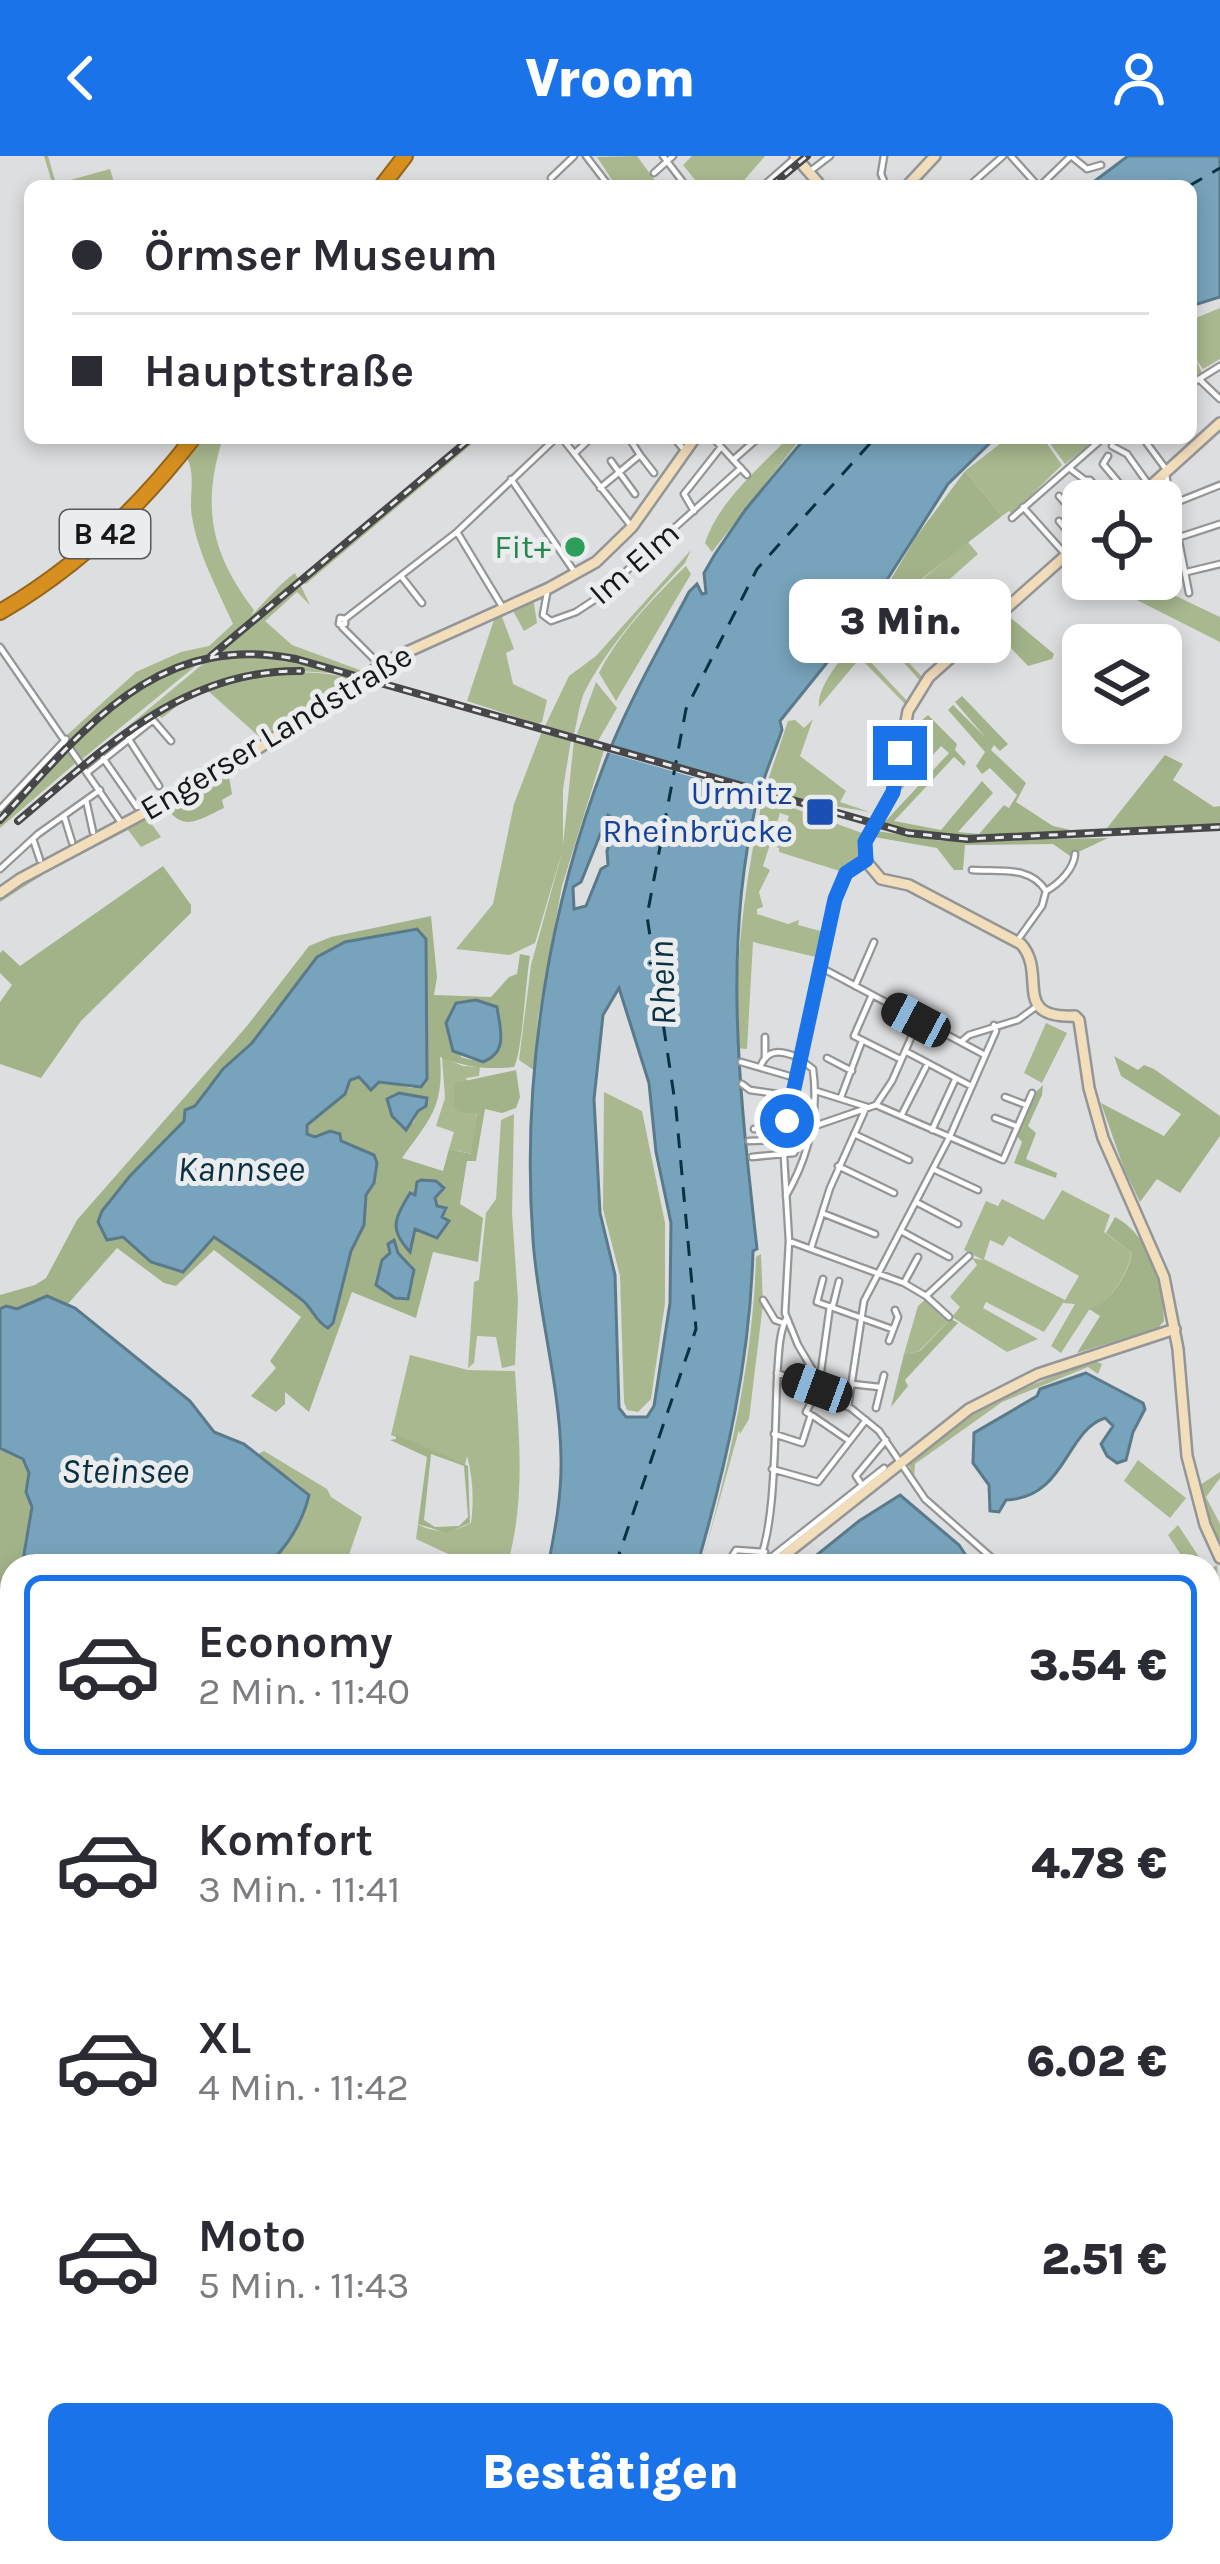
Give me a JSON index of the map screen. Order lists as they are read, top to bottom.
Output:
{
  "streets": {
    "highway": ["B 42"],
    "main road": ["Engerser Landstraße"],
    "street": ["Im Elm"]
  },
  "crossings": [
    ["Im Elm", "Engerser Landstraße"]
  ],
  "water": ["Rhein", "Kannsee", "Steinsee"],
  "places": {
    "other": ["Fit+"],
    "transit": ["Urmitz Rheinbrücke"]
  },
  "page": {
    "header": "Vroom",
    "banner": ["Örmser Museum", "Hauptstraße"],
    "bubble": "3 Min.",
    "list": [
      {
        "name": "Economy",
        "note": "2 Min. · 11:40",
        "value": "3.54 €"
      },
      {
        "name": "Komfort",
        "note": "3 Min. · 11:41",
        "value": "4.78 €"
      },
      {
        "name": "XL",
        "note": "4 Min. · 11:42",
        "value": "6.02 €"
      },
      {
        "name": "Moto",
        "note": "5 Min. · 11:43",
        "value": "2.51 €"
      }
    ],
    "buttons": "Bestätigen"
  }
}
